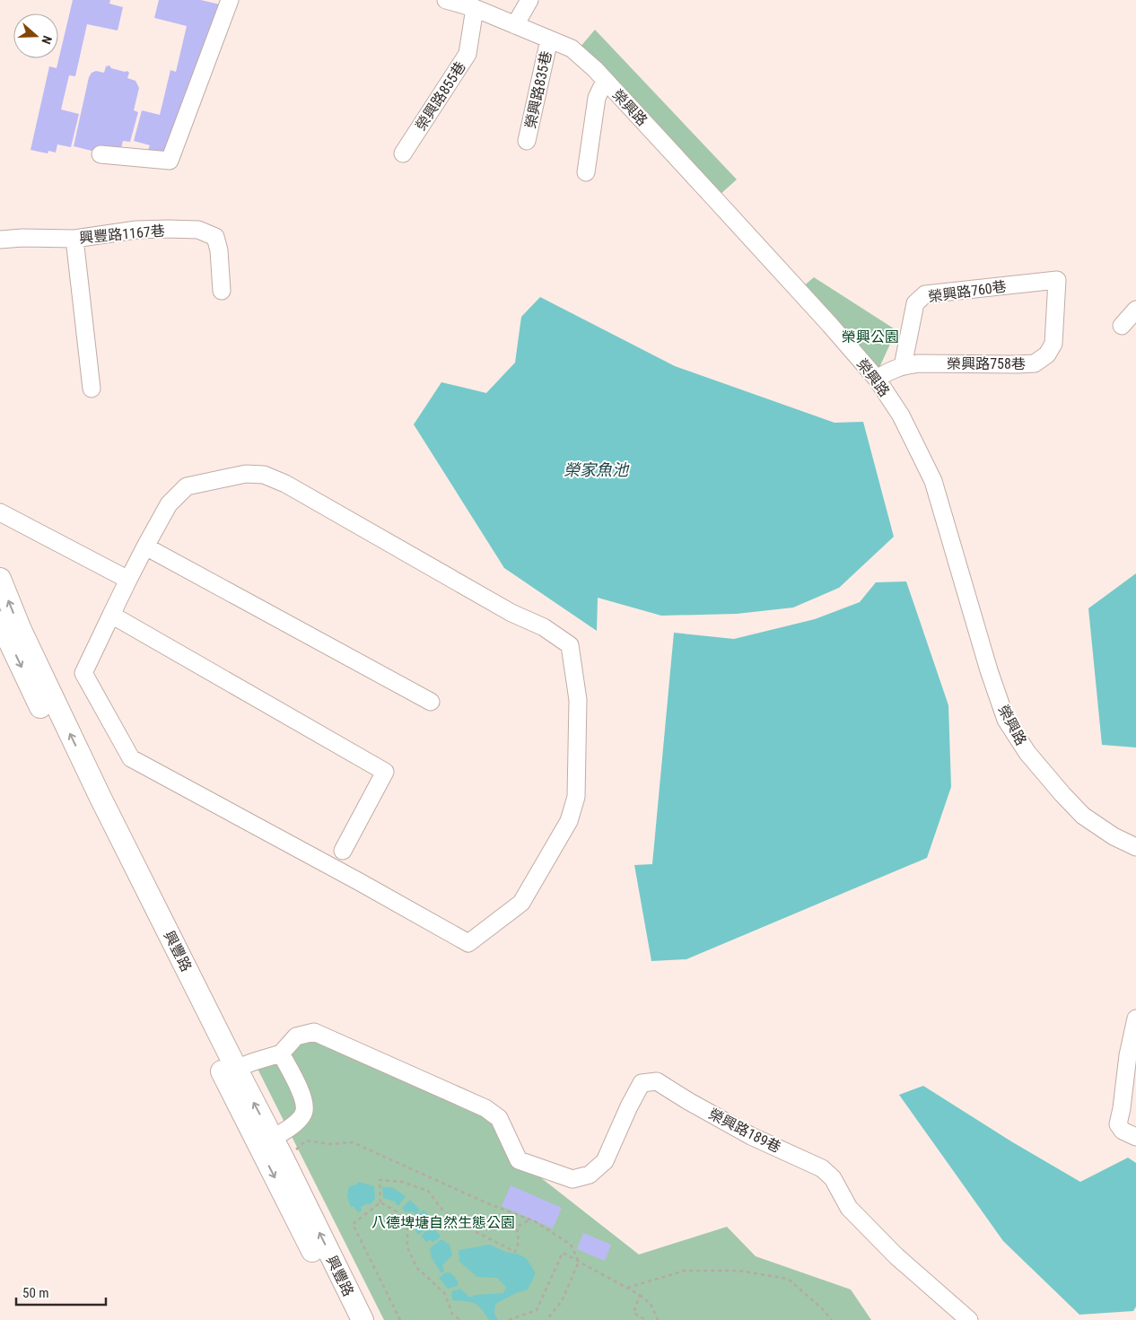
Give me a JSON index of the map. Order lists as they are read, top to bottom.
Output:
{
  "streets": {
    "main road": ["興豐路"],
    "street": [
      "榮興路835巷",
      "榮興路855巷",
      "榮興路",
      "興豐路1167巷",
      "榮興路760巷",
      "榮興路758巷",
      "榮興路189巷"
    ]
  },
  "crossings": [
    ["榮興路835巷", "榮興路"],
    ["榮興路855巷", "榮興路"],
    ["榮興路", "榮興路758巷"],
    ["榮興路760巷", "榮興路758巷"]
  ],
  "water": ["榮家魚池"],
  "parks": ["榮興公園", "八德埤塘自然生態公園"],
  "scale_bar": "50 m",
  "north": "right"
}
